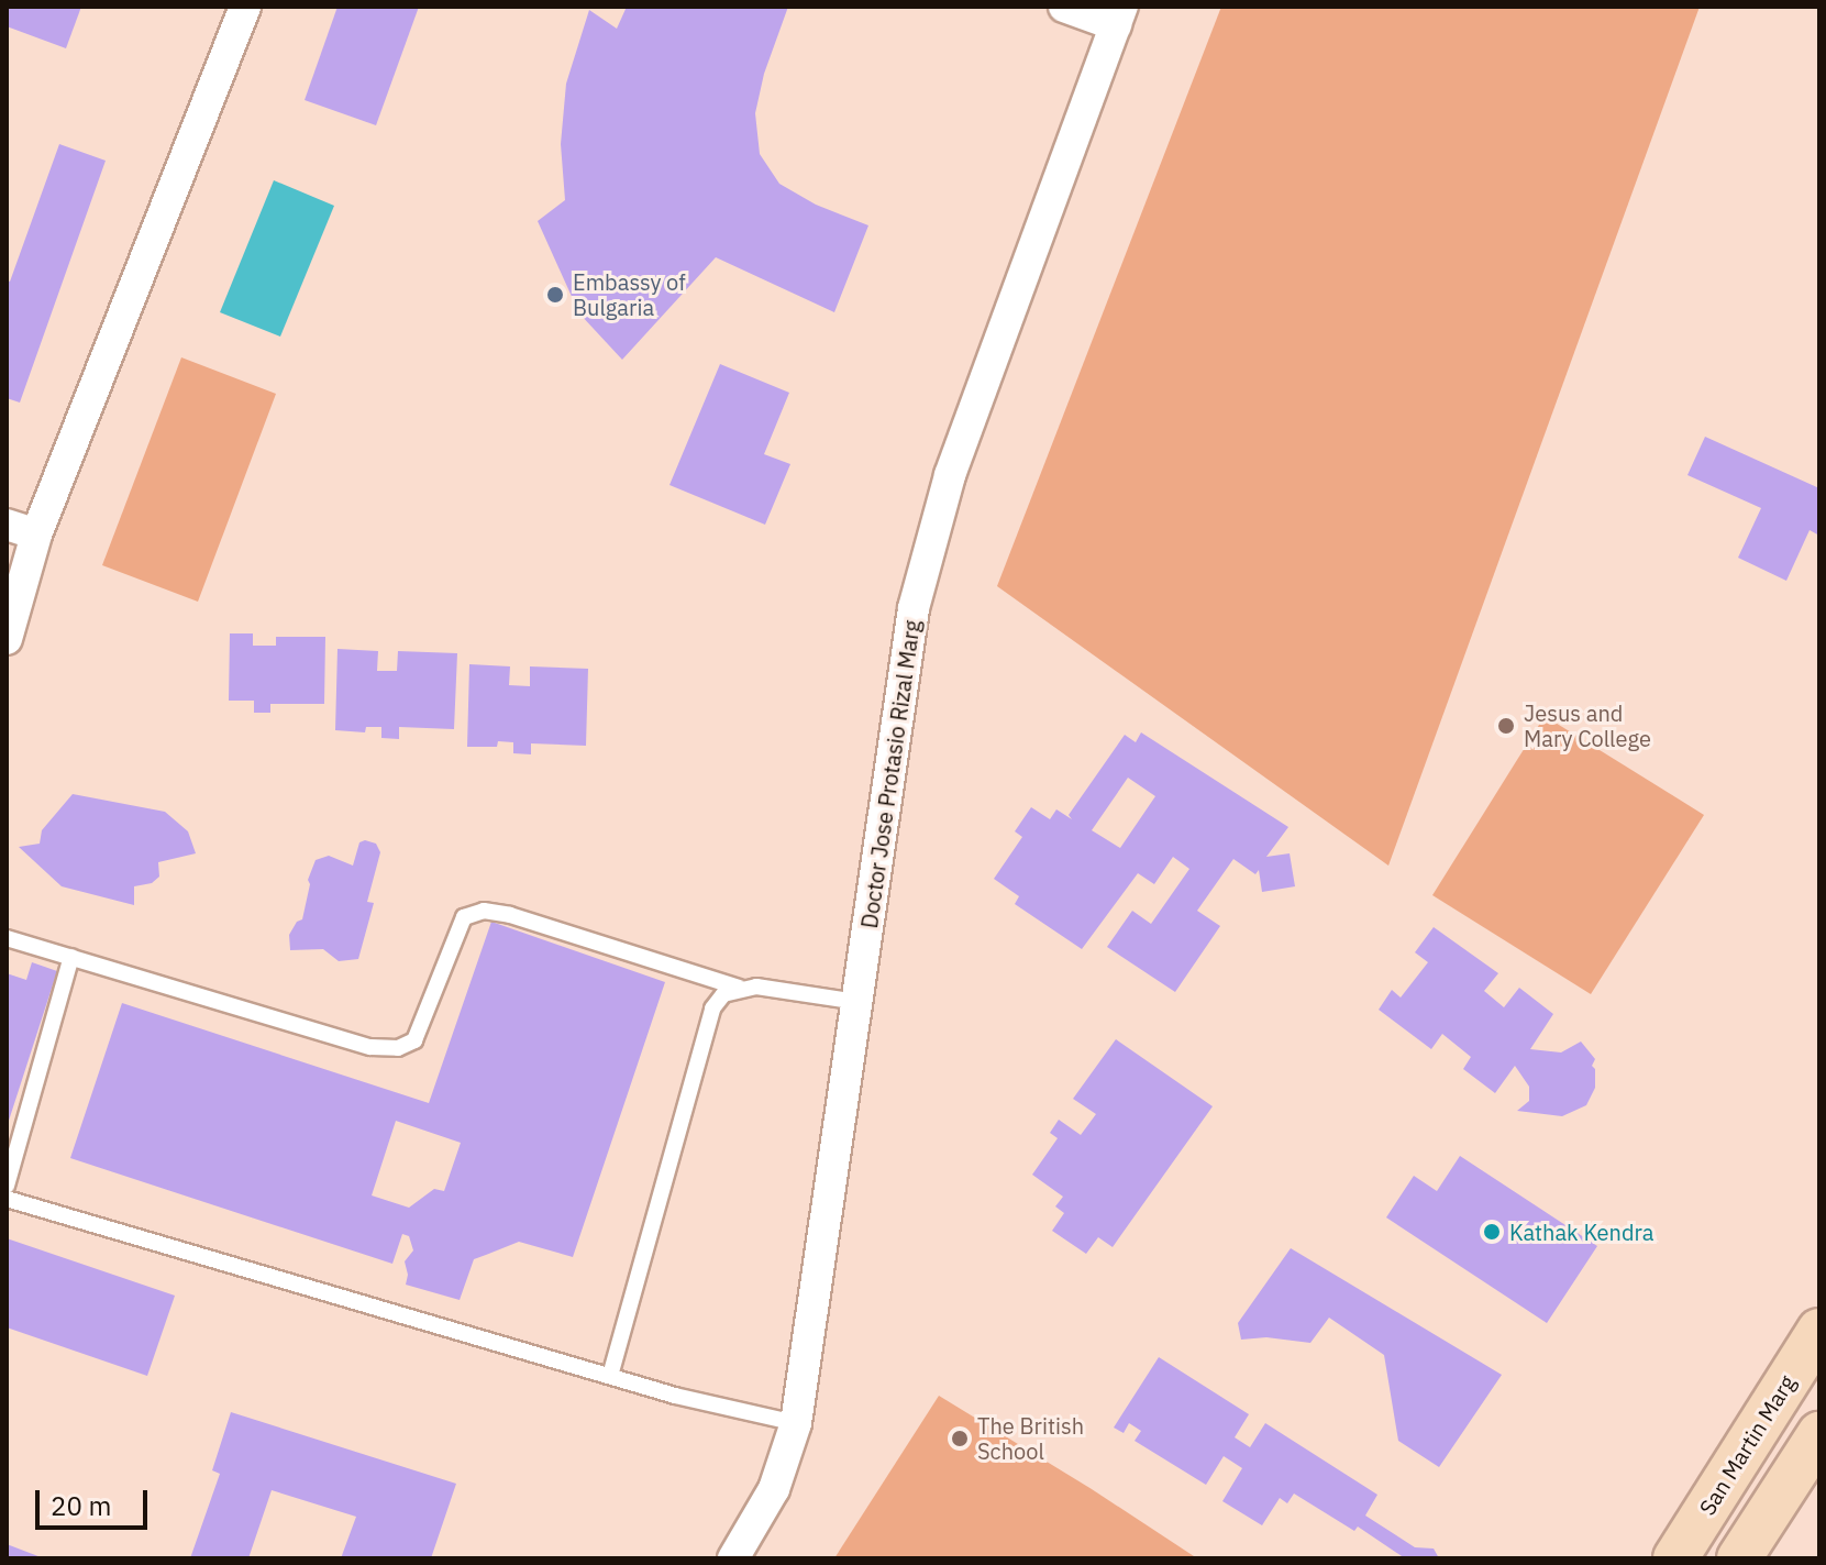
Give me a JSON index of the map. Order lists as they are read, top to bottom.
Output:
{
  "streets": {
    "street": ["Doctor Jose Protasio Rizal Marg", "San Martin Marg"]
  },
  "places": [
    "Embassy of Bulgaria",
    "Jesus and Mary College",
    "Kathak Kendra",
    "The British School"
  ],
  "scale_bar": "20 m"
}
